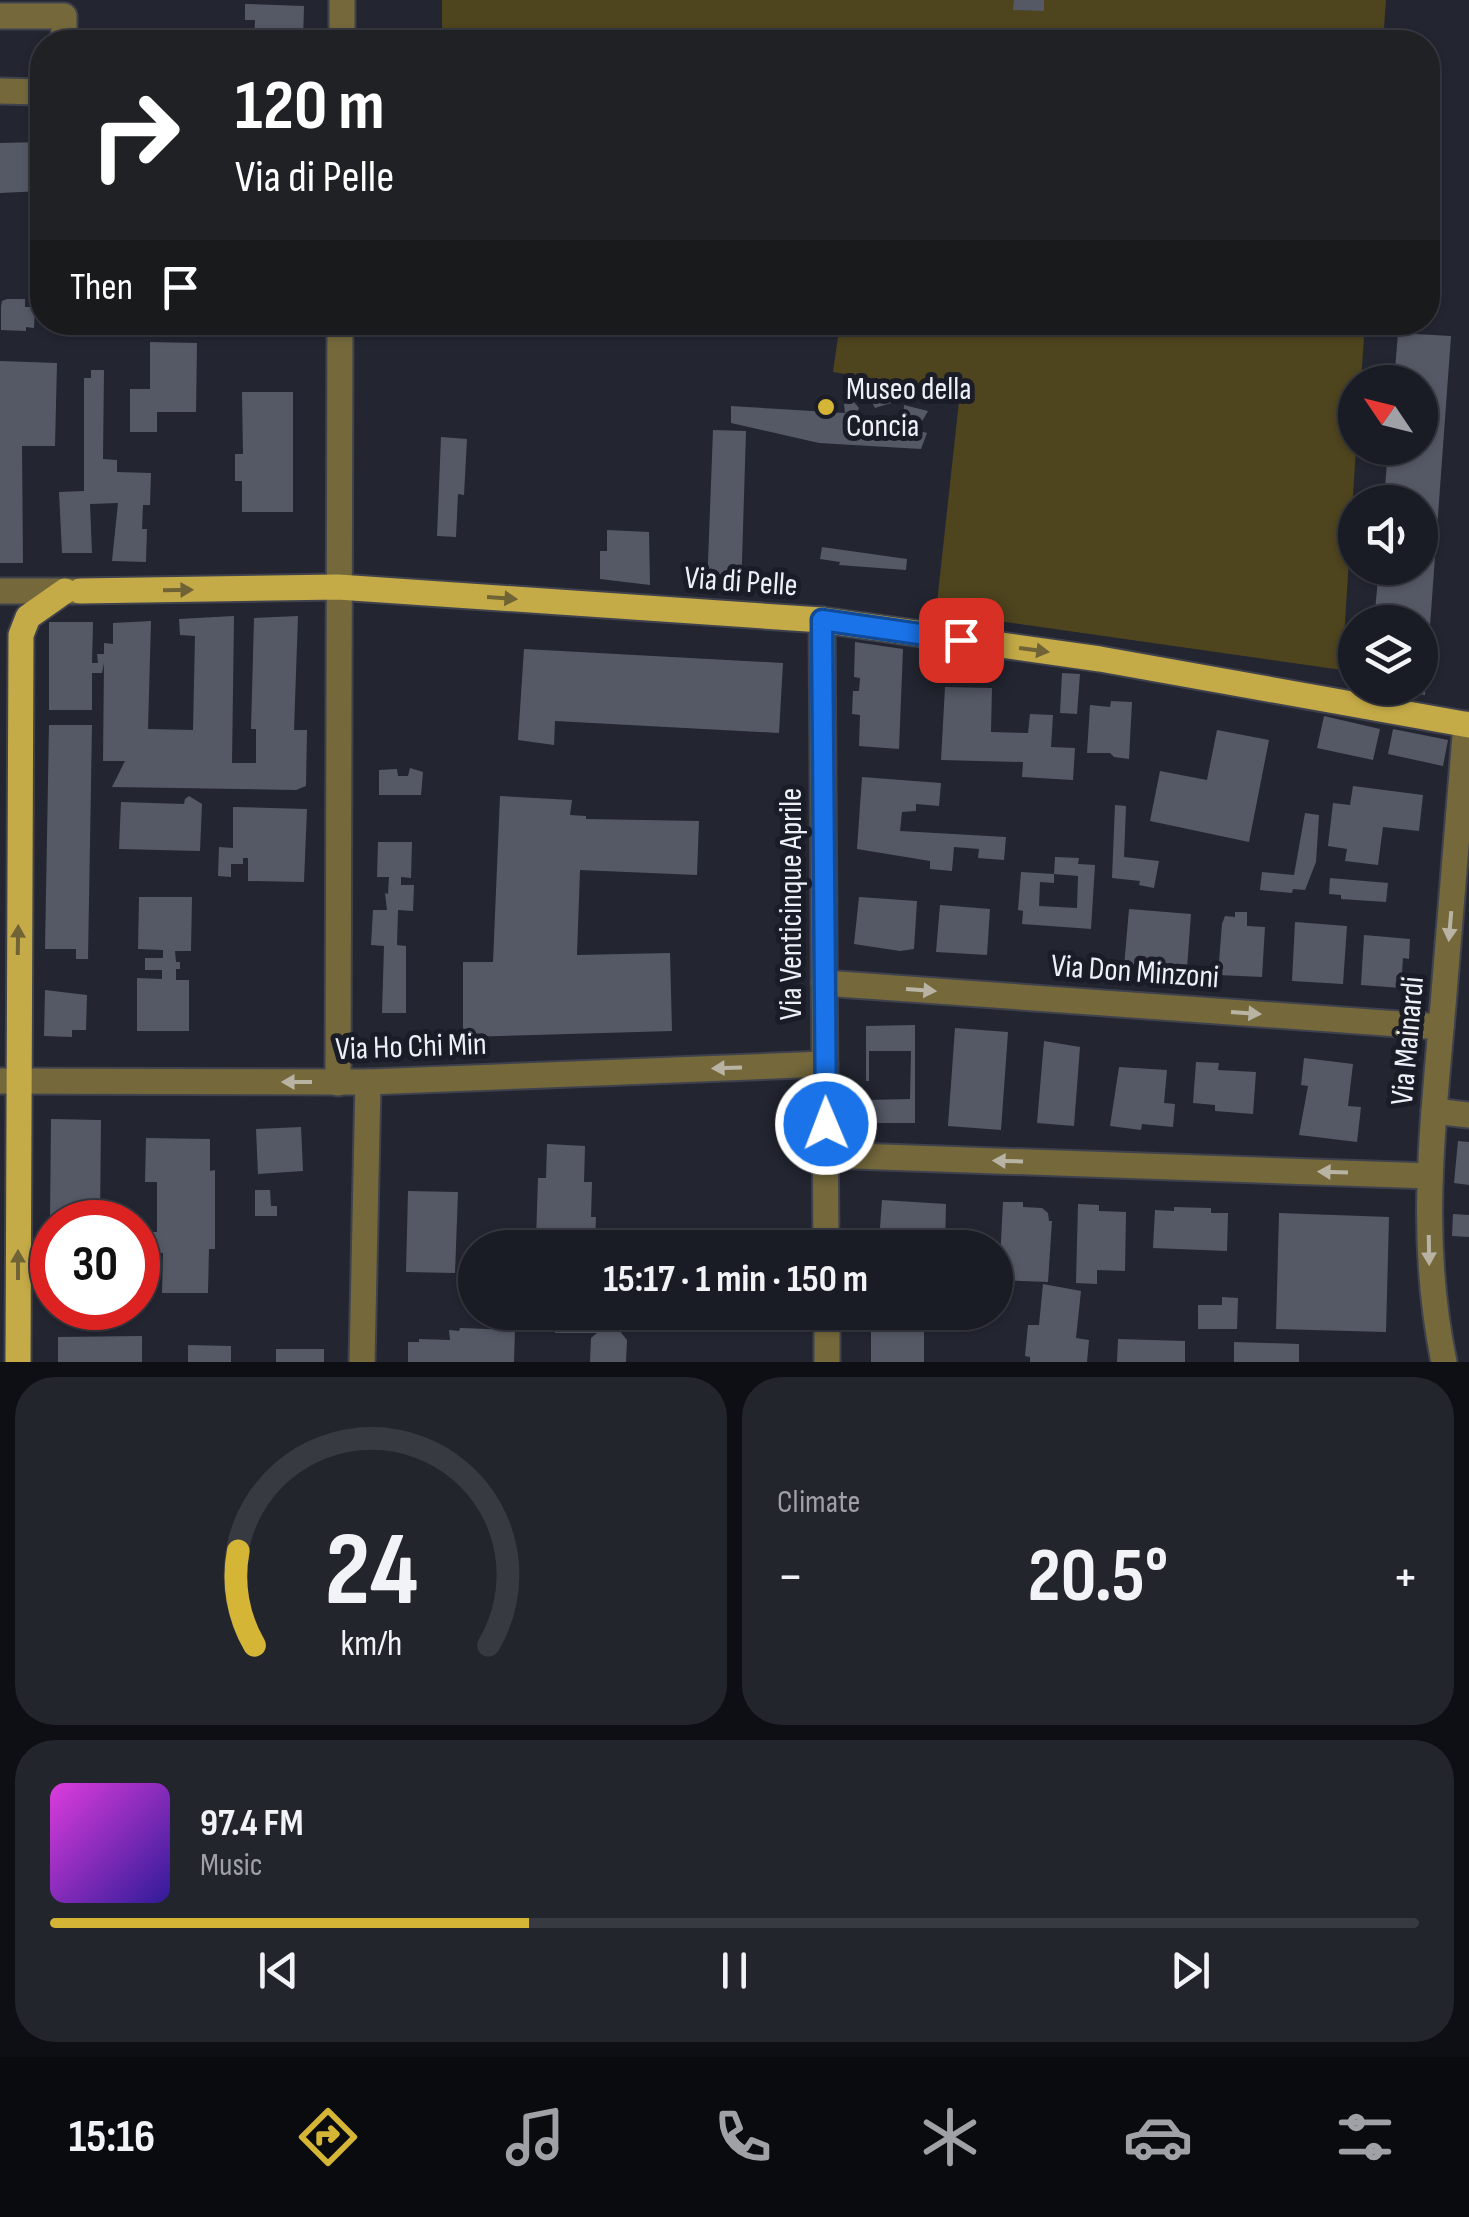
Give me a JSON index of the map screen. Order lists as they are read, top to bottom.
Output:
{
  "streets": {
    "main road": ["Via di Pelle"],
    "street": [
      "Via Venticinque Aprile",
      "Via Don Minzoni",
      "Via Mainardi",
      "Via Ho Chi Min"
    ]
  },
  "crossings": [
    ["Via di Pelle", "Via Venticinque Aprile"],
    ["Via di Pelle", "Via Mainardi"],
    ["Via Venticinque Aprile", "Via Don Minzoni"],
    ["Via Venticinque Aprile", "Via Ho Chi Min"],
    ["Via Don Minzoni", "Via Mainardi"]
  ],
  "one_way": ["Via di Pelle", "Via Mainardi", "Via Ho Chi Min"],
  "places": ["Museo della Concia"],
  "north": "top left",
  "page": {
    "turn": ["120 m", "Via di Pelle"],
    "then": "Then",
    "limit": "30",
    "trip": "15:17 · 1 min · 150 m",
    "tile": "Climate",
    "heat": ["−", "20.5°", "+"],
    "song": ["97.4 FM", "Music"],
    "tabs": "15:16",
    "gauge": ["24", "km/h"]
  }
}
